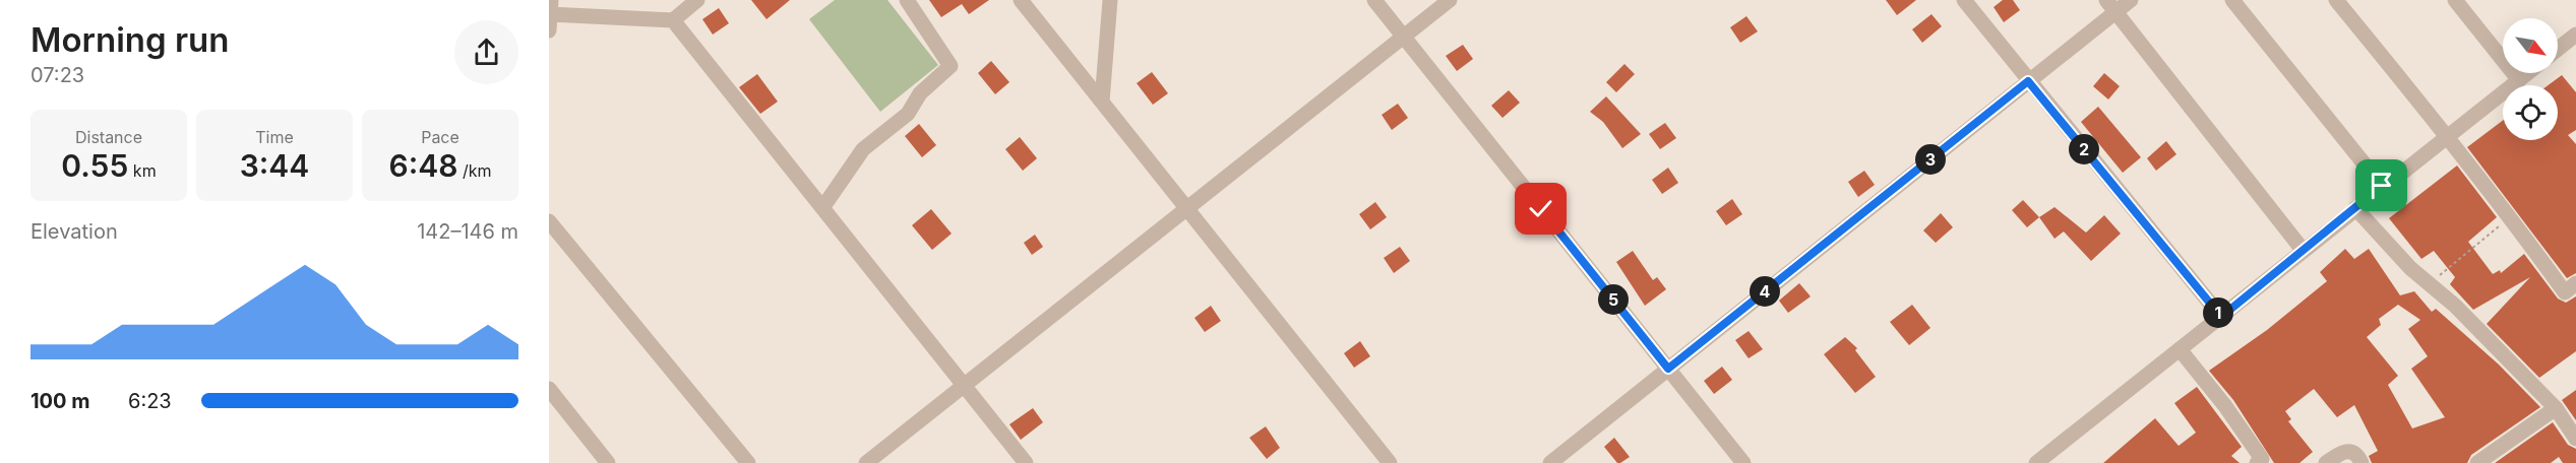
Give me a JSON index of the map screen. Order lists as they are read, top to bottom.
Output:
{
  "north": "bottom right",
  "page": {
    "heading": ["Morning run", "07:23"],
    "stats": [
      ["Distance", "0.55 km"],
      ["Time", "3:44"],
      ["Pace", "6:48 /km"]
    ],
    "pins": [
      "2",
      "3",
      "4",
      "5",
      "1"
    ],
    "chart": ["Elevation", "142–146 m"],
    "list": [
      {
        "name": "100 m",
        "note": "6:23"
      }
    ]
  }
}
